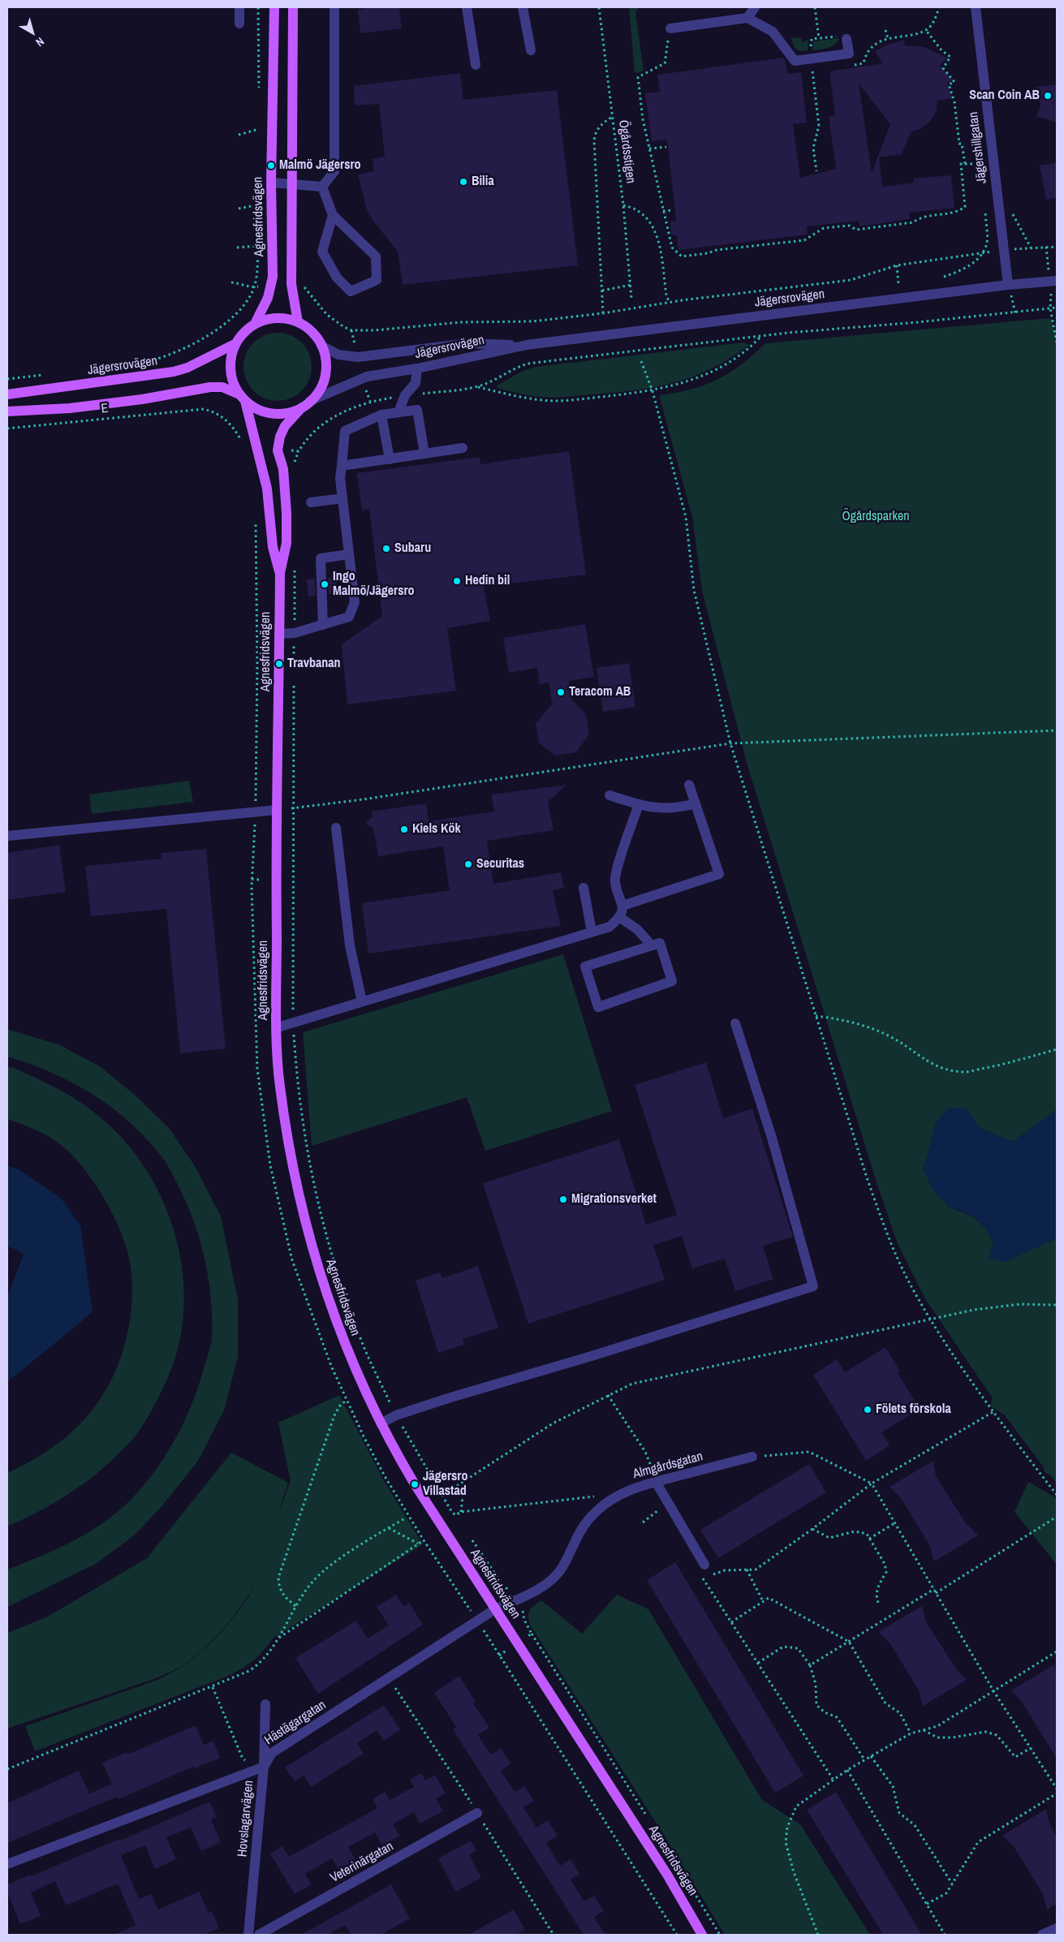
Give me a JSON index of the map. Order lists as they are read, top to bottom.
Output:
{
  "streets": {
    "main road": ["Agnesfridsvägen", "Jägersrovägen"],
    "street": [
      "Jägershillgatan",
      "Almgårdsgatan",
      "Hästägargatan",
      "Hovslagarvägen",
      "Veterinärgatan"
    ],
    "path": ["Ögårdsstigen", "E"]
  },
  "crossings": [
    ["Jägershillgatan", "Jägersrovägen"],
    ["Agnesfridsvägen", "Jägersrovägen"],
    ["Agnesfridsvägen", "Almgårdsgatan"],
    ["Agnesfridsvägen", "Hästägargatan"],
    ["Almgårdsgatan", "Hästägargatan"],
    ["Hästägargatan", "Hovslagarvägen"]
  ],
  "parks": ["Ögårdsparken"],
  "places": [
    "Scan Coin AB",
    "Malmö Jägersro",
    "Bilia",
    "Subaru",
    "Hedin bil",
    "Ingo Malmö/Jägersro",
    "Travbanan",
    "Teracom AB",
    "Kiels Kök",
    "Securitas",
    "Migrationsverket",
    "Fölets förskola",
    "Jägersro Villastad"
  ],
  "north": "bottom right"
}
